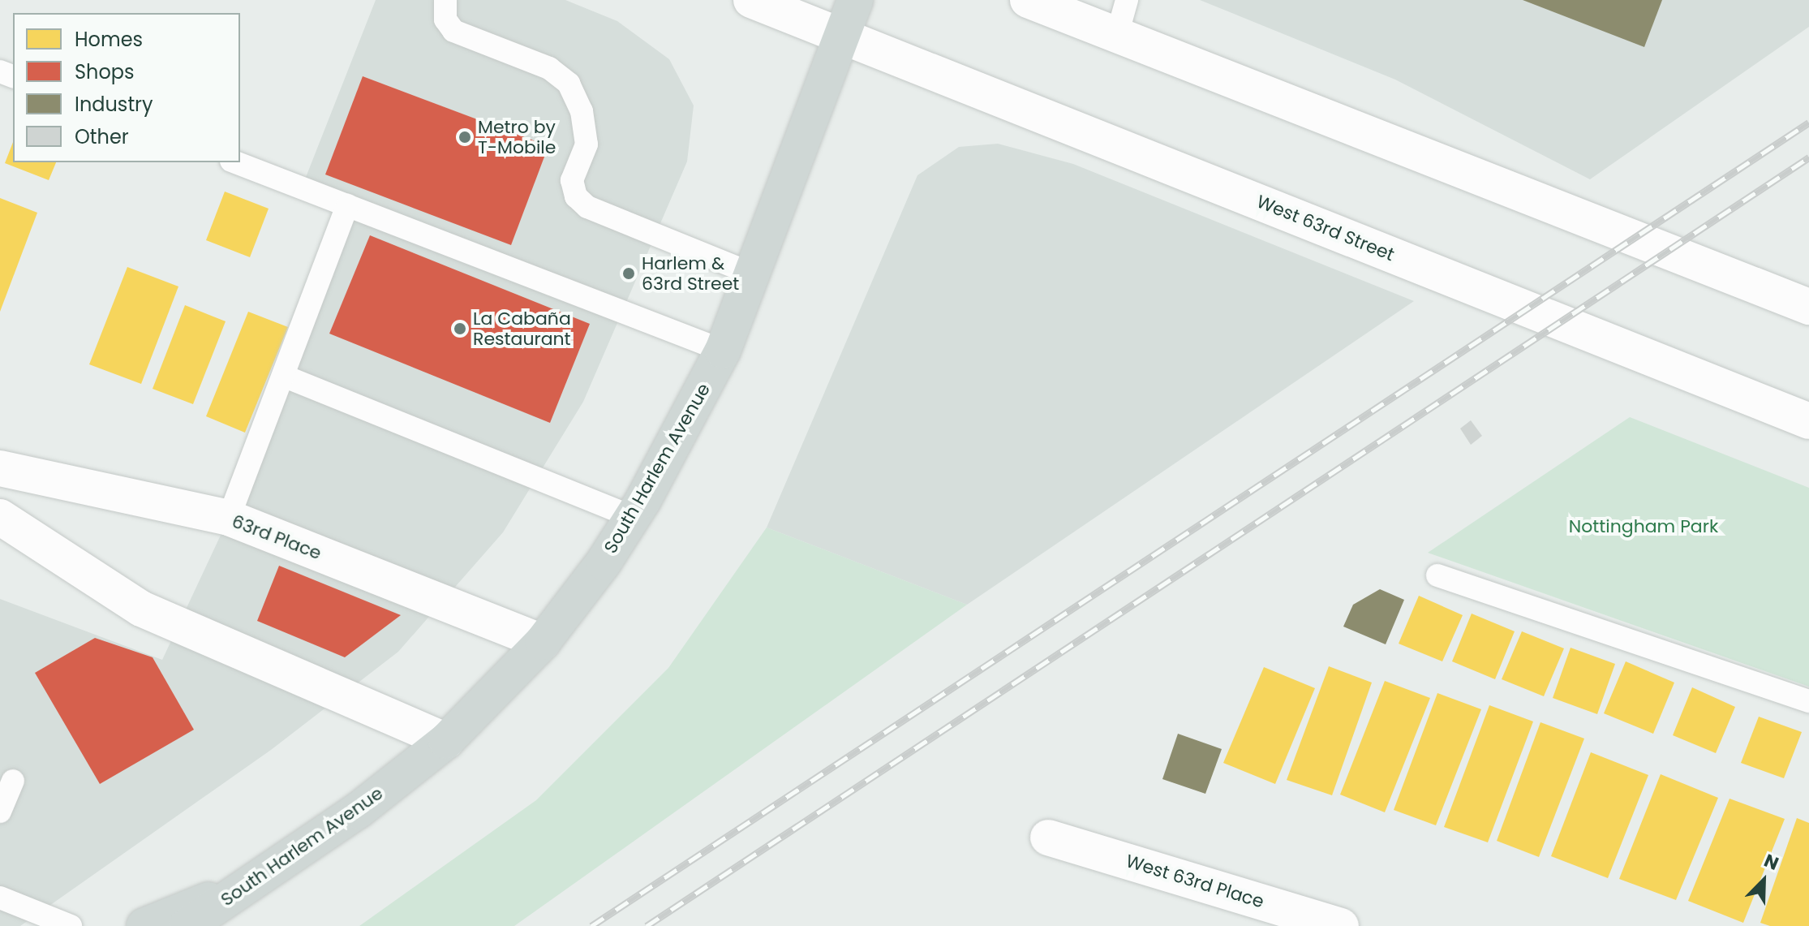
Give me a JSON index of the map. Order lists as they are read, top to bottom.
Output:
{
  "streets": {
    "main road": [
      "West 63rd Street",
      "South Harlem Avenue",
      "63rd Place",
      "West 63rd Place"
    ]
  },
  "crossings": [
    ["West 63rd Street", "South Harlem Avenue"],
    ["South Harlem Avenue", "63rd Place"]
  ],
  "parks": ["Nottingham Park"],
  "places": ["Metro by T-Mobile", "Harlem & 63rd Street", "La Cabaña Restaurant"],
  "legend": [
    "Homes",
    "Shops",
    "Industry",
    "Other"
  ],
  "north": "top right"
}
